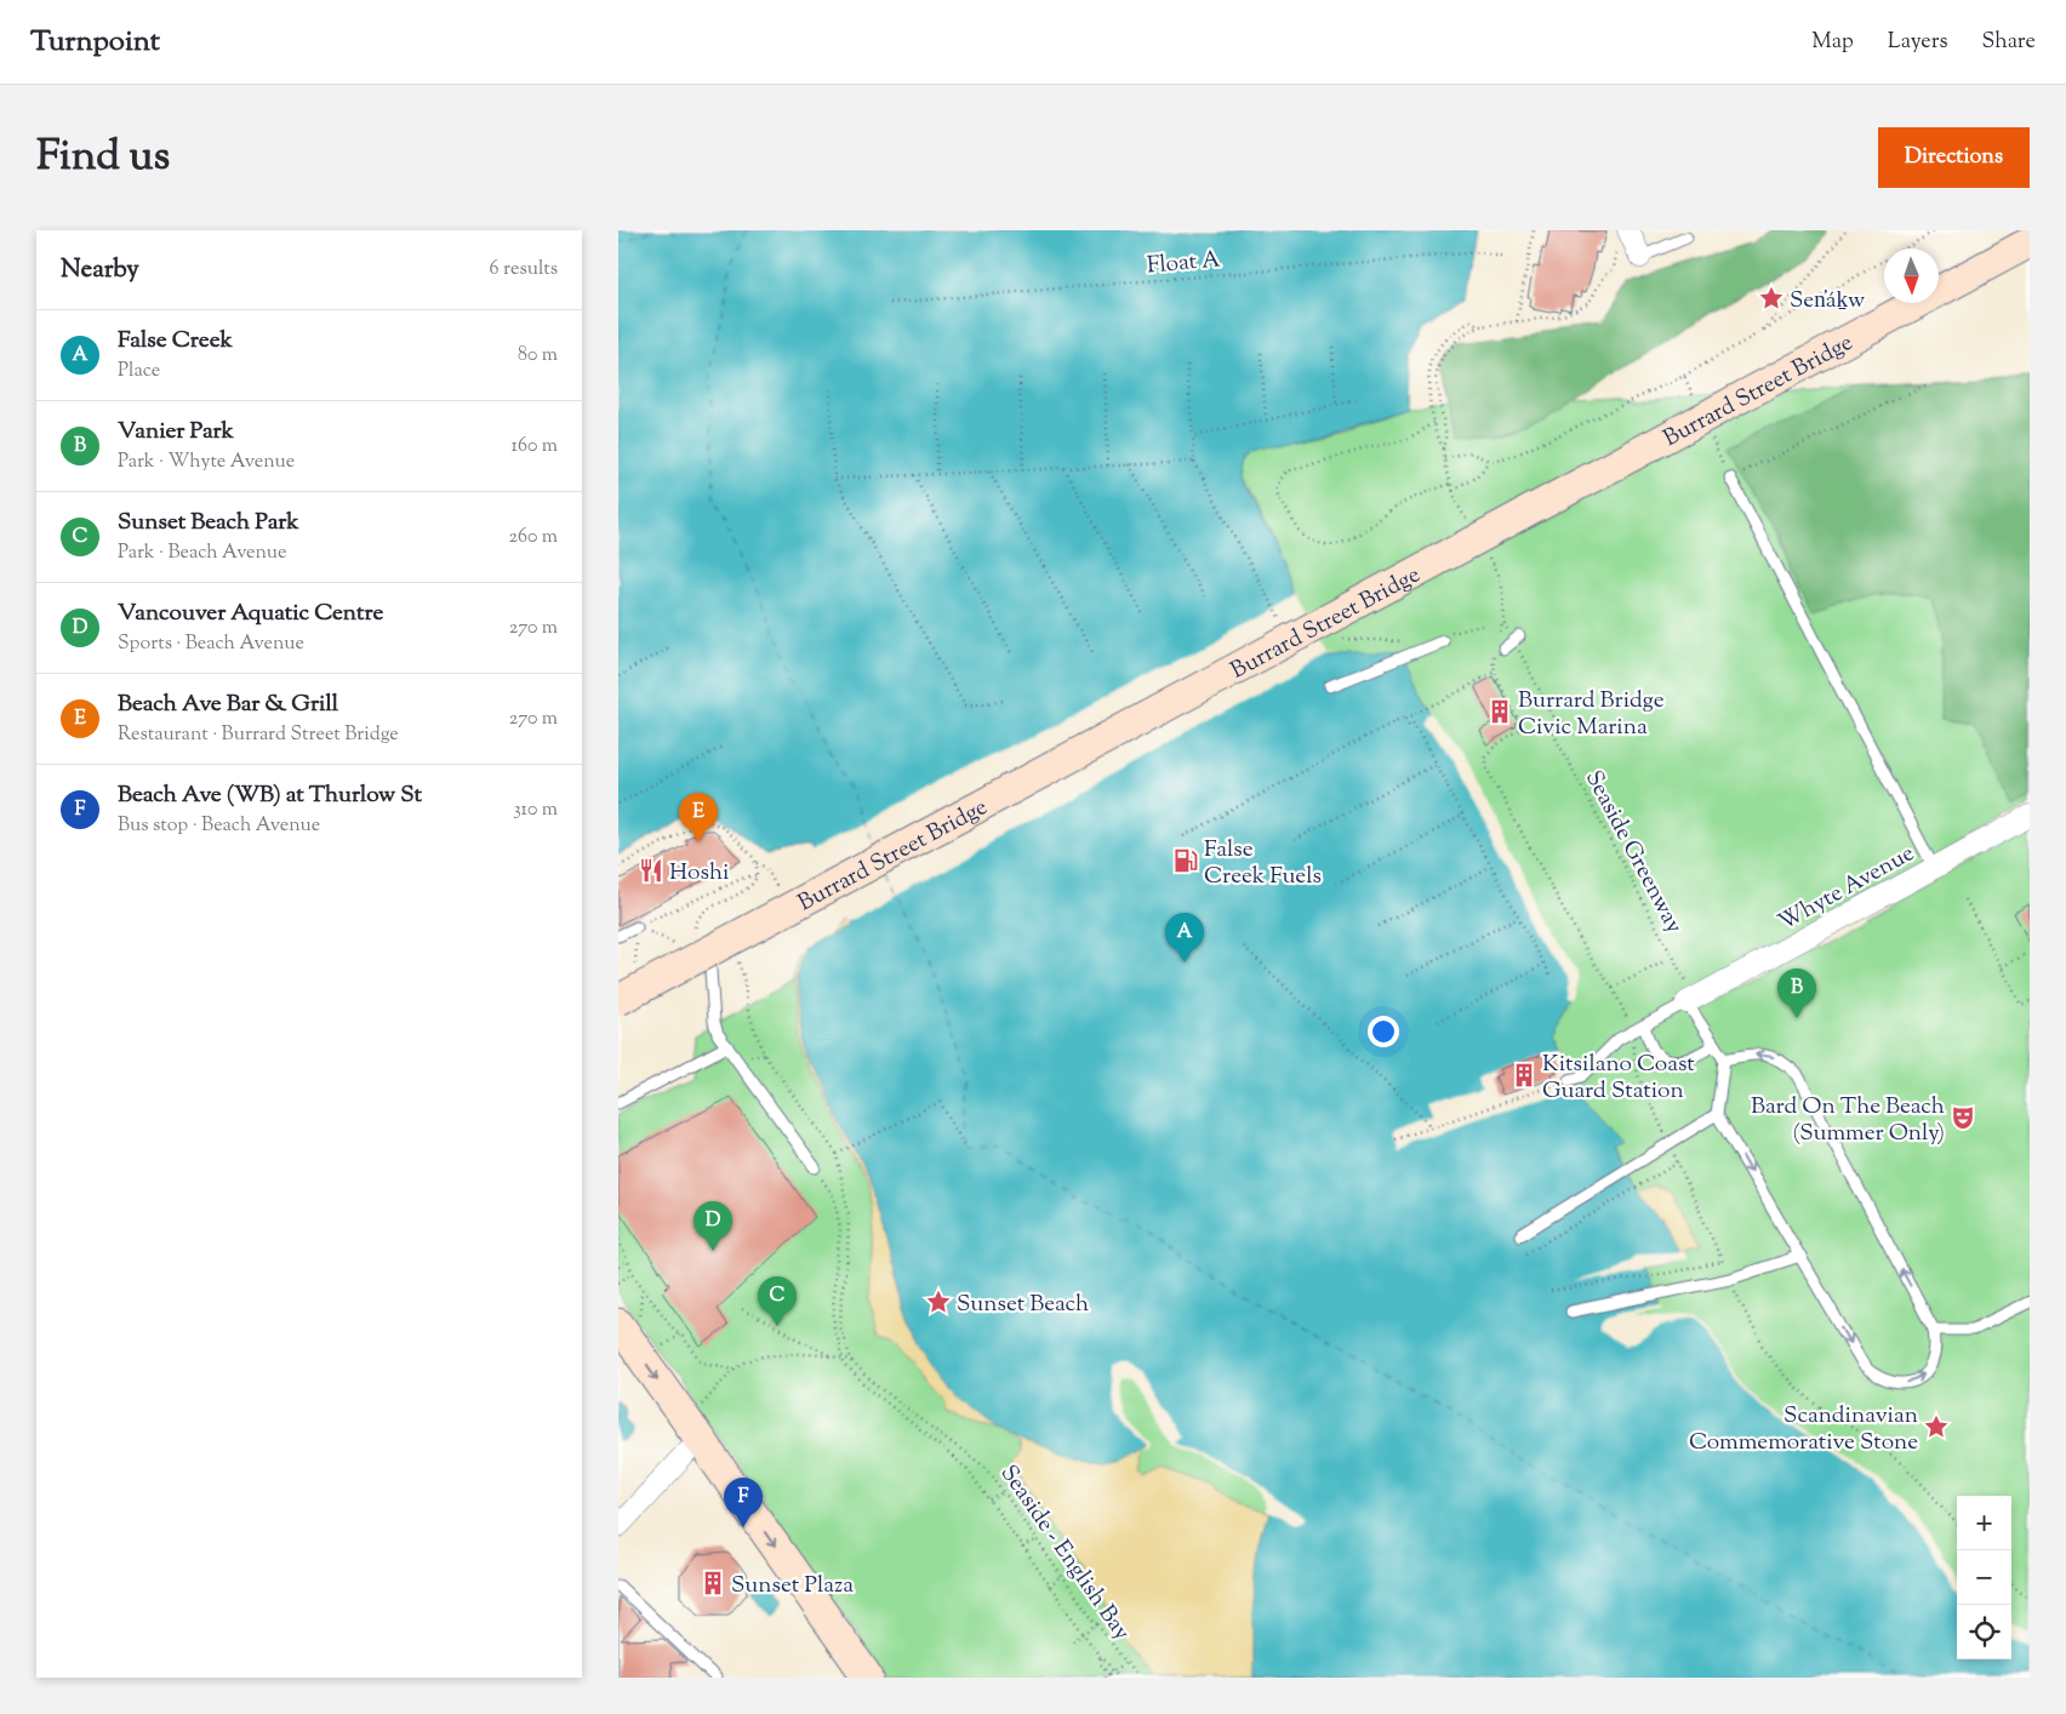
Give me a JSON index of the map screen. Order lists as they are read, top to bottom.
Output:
{
  "streets": {
    "main road": ["Burrard Street Bridge"],
    "street": ["Whyte Avenue"],
    "path": ["Float A", "Seaside Greenway", "Seaside - English Bay"]
  },
  "crossings": [
    ["Seaside Greenway", "Whyte Avenue"]
  ],
  "places": {
    "place": ["Sen̓áḵw", "Sunset Beach", "Scandinavian Commemorative Stone"],
    "building": ["Burrard Bridge Civic Marina", "Kitsilano Coast Guard Station", "Sunset Plaza"],
    "fuel station": ["False Creek Fuels"],
    "restaurant": ["Hoshi"],
    "theatre": ["Bard On The Beach (Summer Only)"]
  },
  "north": "bottom",
  "page": {
    "header": "Turnpoint",
    "nav": ["Map", "Layers", "Share"],
    "title": "Find us",
    "buttons": "Directions",
    "heading": ["Nearby", "6 results"],
    "list": [
      {
        "mark": "A",
        "name": "False Creek",
        "note": "Place",
        "value": "80 m"
      },
      {
        "mark": "B",
        "name": "Vanier Park",
        "note": "Park · Whyte Avenue",
        "value": "160 m"
      },
      {
        "mark": "C",
        "name": "Sunset Beach Park",
        "note": "Park · Beach Avenue",
        "value": "260 m"
      },
      {
        "mark": "D",
        "name": "Vancouver Aquatic Centre",
        "note": "Sports · Beach Avenue",
        "value": "270 m"
      },
      {
        "mark": "E",
        "name": "Beach Ave Bar & Grill",
        "note": "Restaurant · Burrard Street Bridge",
        "value": "270 m"
      },
      {
        "mark": "F",
        "name": "Beach Ave (WB) at Thurlow St",
        "note": "Bus stop · Beach Avenue",
        "value": "310 m"
      }
    ],
    "pins": [
      "E",
      "A",
      "B",
      "D",
      "C",
      "F"
    ],
    "map_buttons": ["+", "−"]
  }
}
